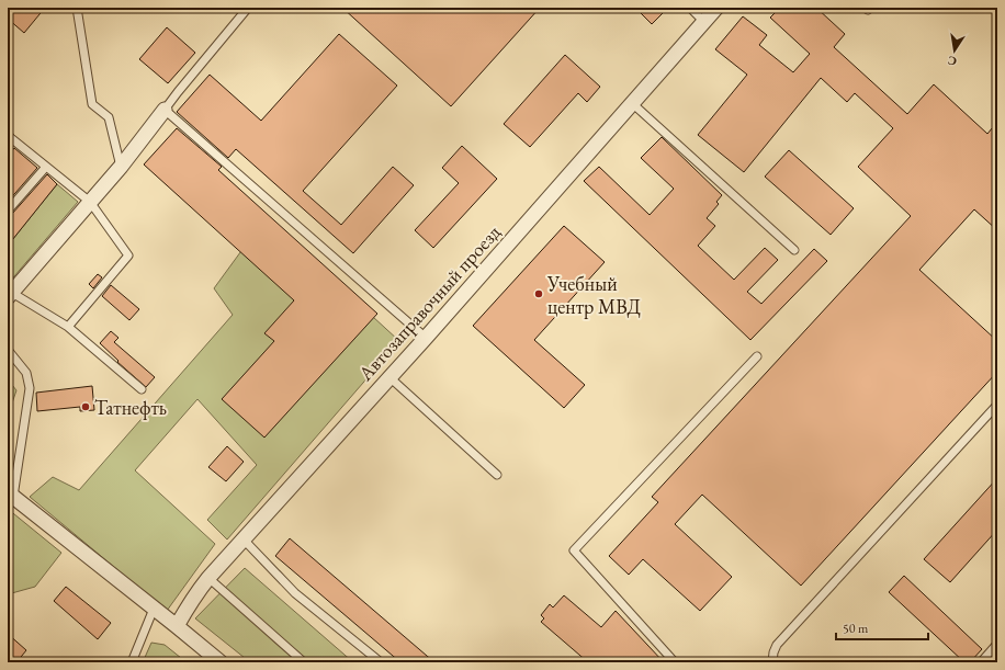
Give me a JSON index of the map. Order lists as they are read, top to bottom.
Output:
{
  "streets": {
    "street": ["Автозаправочный проезд"]
  },
  "places": ["Учебный центр МВД", "Татнефть"],
  "scale_bar": "50 m",
  "north": "bottom"
}
